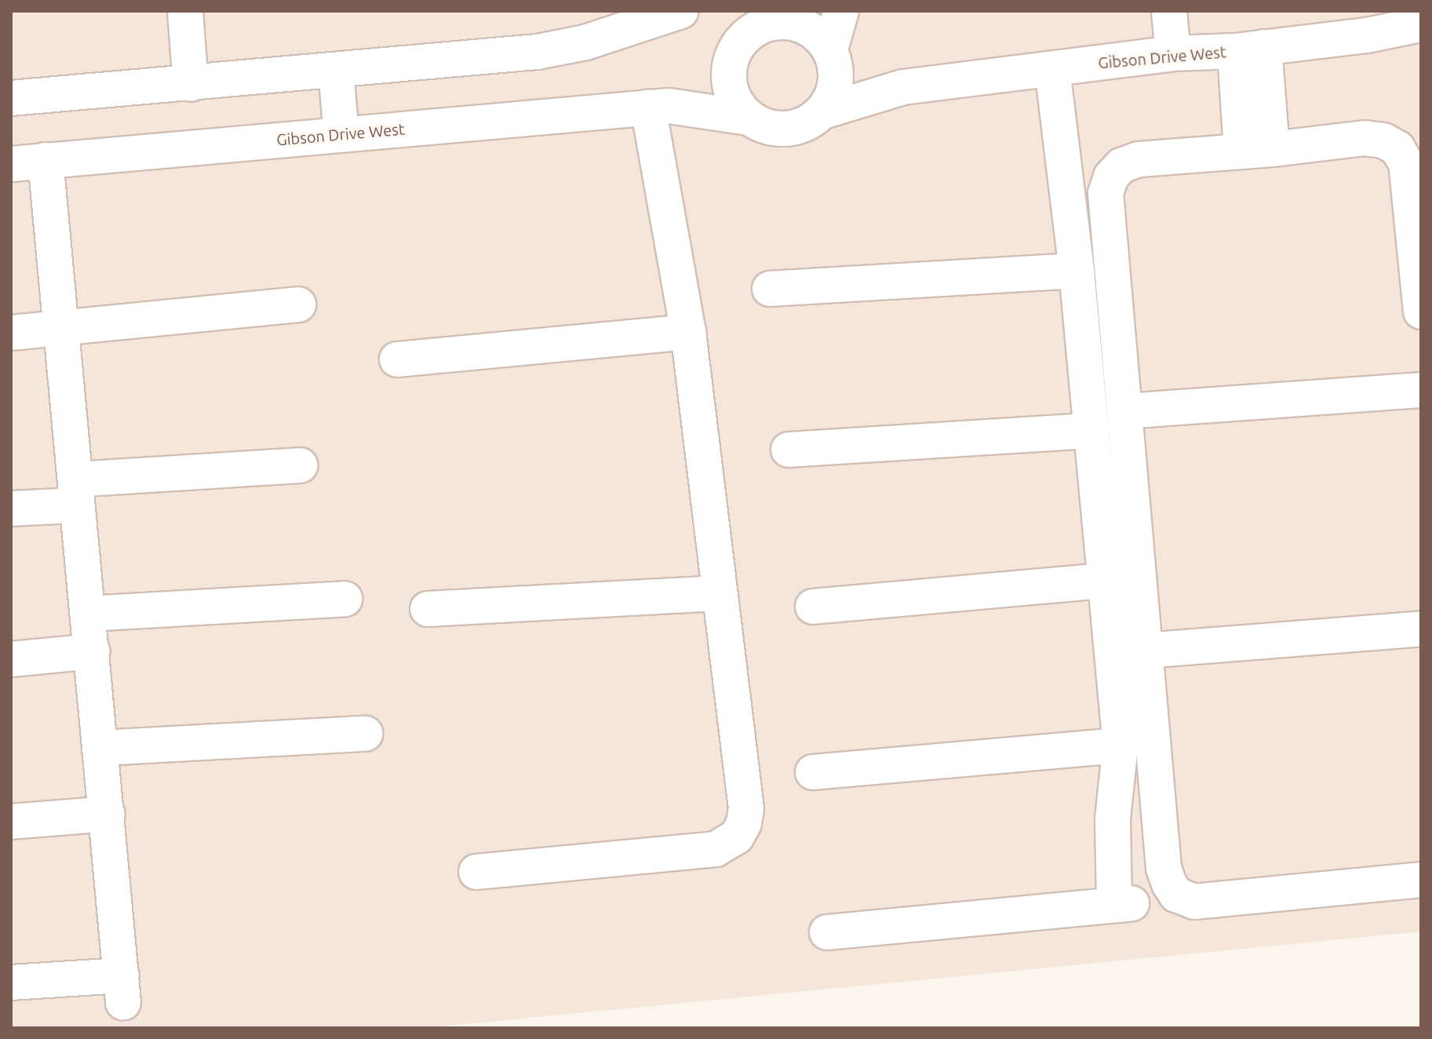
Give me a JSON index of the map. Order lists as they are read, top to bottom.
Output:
{
  "streets": {
    "street": ["Gibson Drive West"]
  }
}
